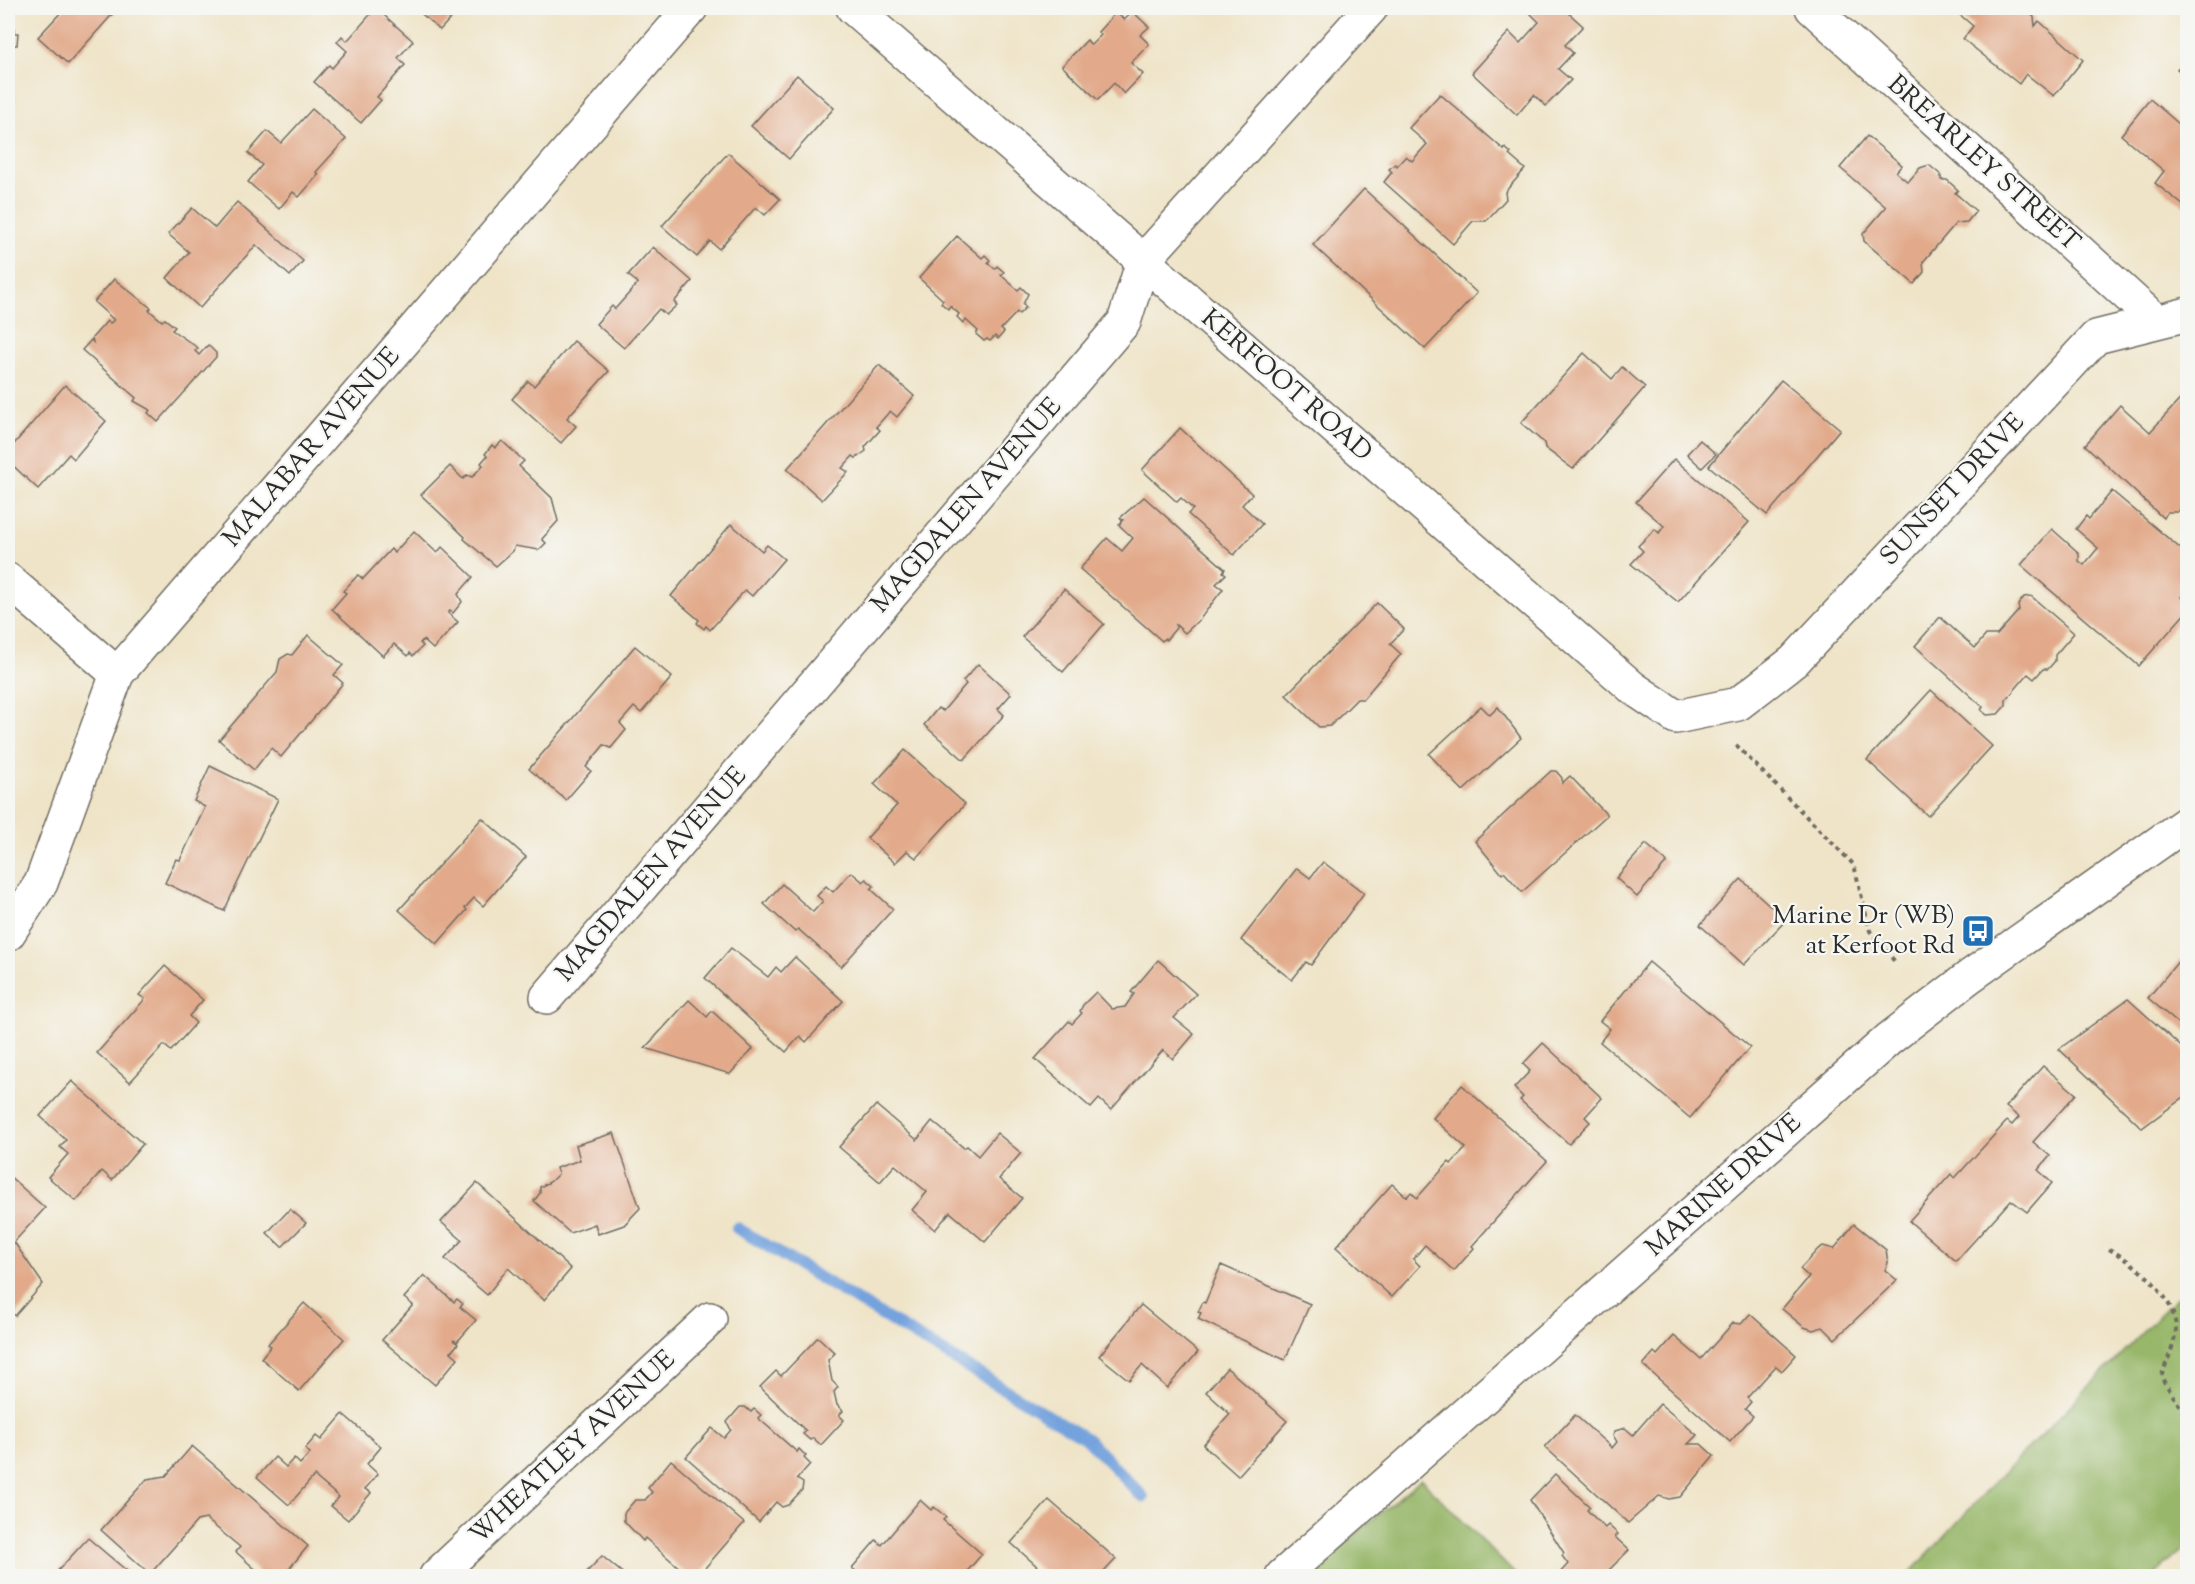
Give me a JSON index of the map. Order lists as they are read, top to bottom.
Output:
{
  "streets": {
    "street": [
      "BREARLEY STREET",
      "KERFOOT ROAD",
      "MALABAR AVENUE",
      "SUNSET DRIVE",
      "MAGDALEN AVENUE",
      "MARINE DRIVE",
      "WHEATLEY AVENUE"
    ]
  },
  "crossings": [
    ["BREARLEY STREET", "SUNSET DRIVE"],
    ["KERFOOT ROAD", "SUNSET DRIVE"],
    ["KERFOOT ROAD", "MAGDALEN AVENUE"]
  ],
  "places": {
    "bus stop": ["Marine Dr (WB) at Kerfoot Rd"]
  }
}
